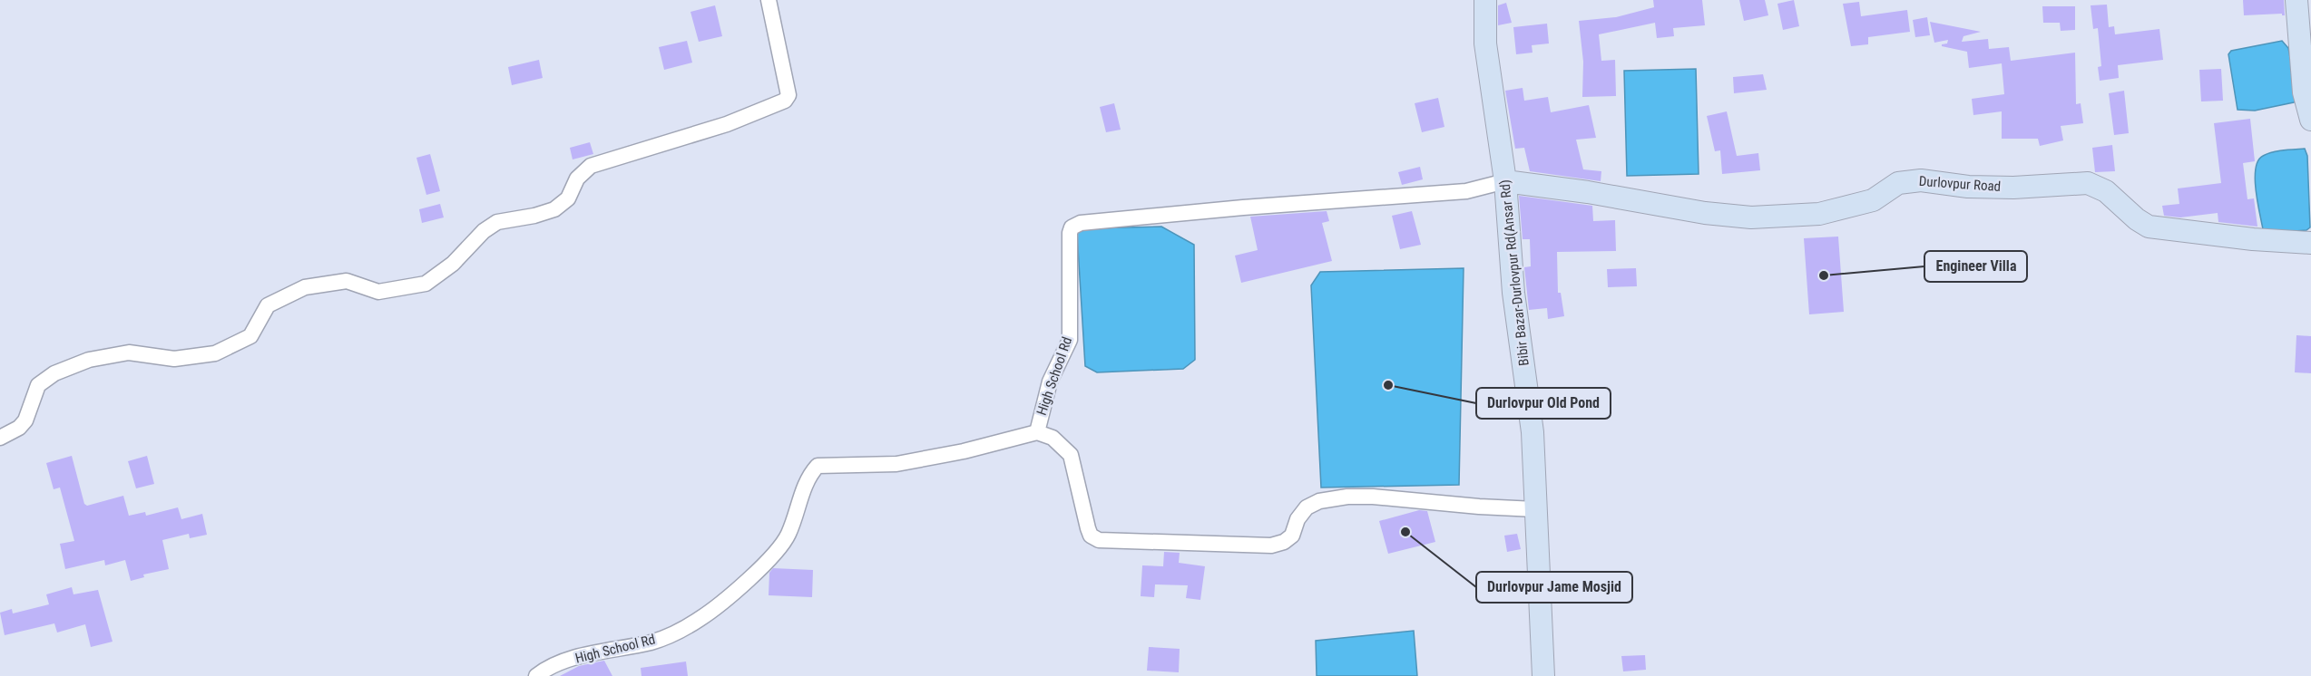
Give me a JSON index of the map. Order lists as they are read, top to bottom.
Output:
{
  "streets": {
    "street": ["Durlovpur Road", "Bibir Bazar-Durlovpur Rd(Ansar Rd)", "High School Rd"]
  },
  "crossings": [
    ["Durlovpur Road", "Bibir Bazar-Durlovpur Rd(Ansar Rd)"],
    ["Durlovpur Road", "High School Rd"],
    ["Bibir Bazar-Durlovpur Rd(Ansar Rd)", "High School Rd"]
  ],
  "places": ["Engineer Villa", "Durlovpur Old Pond", "Durlovpur Jame Mosjid"]
}
